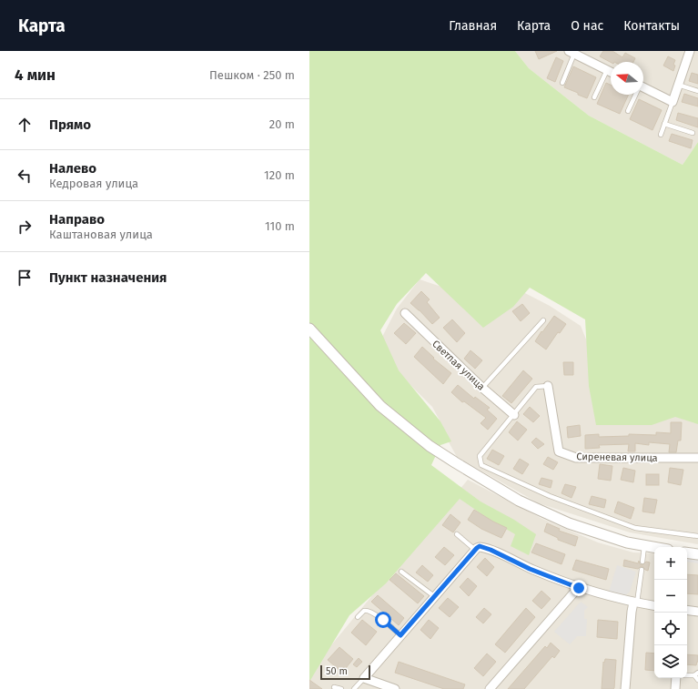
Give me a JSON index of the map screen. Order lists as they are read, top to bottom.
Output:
{
  "streets": {
    "street": ["Светлая улица", "Сиреневая улица"]
  },
  "scale_bar": "50 m",
  "north": "left",
  "page": {
    "header": "Карта",
    "nav": [
      "Главная",
      "Карта",
      "О нас",
      "Контакты"
    ],
    "heading": ["4 мин", "Пешком · 250 m"],
    "list": [
      ["Прямо", "20 m"],
      ["Налево", "Кедровая улица", "120 m"],
      ["Направо", "Каштановая улица", "110 m"],
      "Пункт назначения"
    ],
    "map_buttons": ["+", "−"],
    "scale": "50 m"
  }
}
